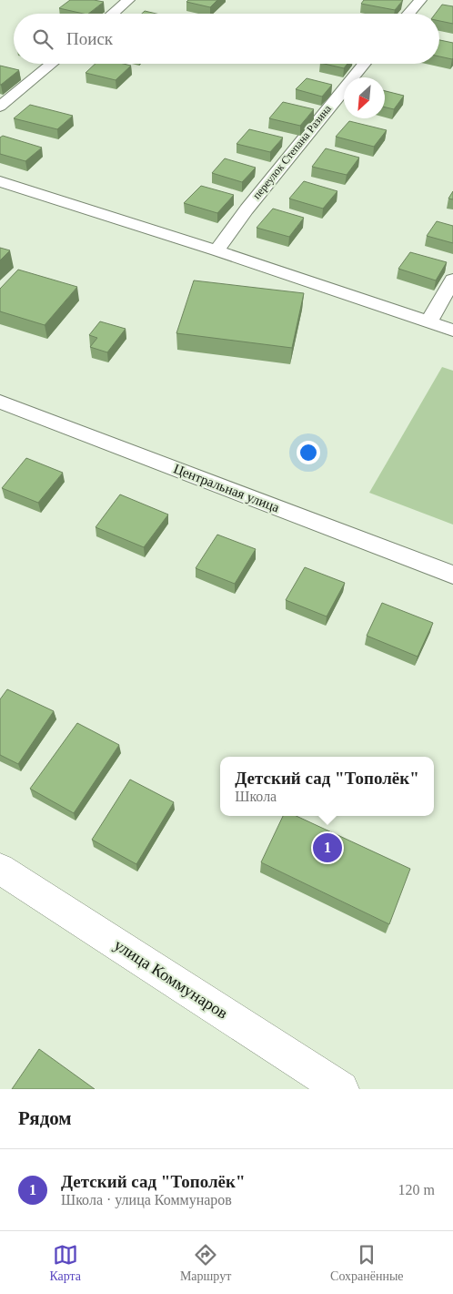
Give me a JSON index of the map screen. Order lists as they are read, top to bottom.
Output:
{
  "streets": {
    "street": ["переулок Степана Разина", "Центральная улица", "улица Коммунаров"]
  },
  "north": "bottom left",
  "page": {
    "search": "Поиск",
    "popup": ["Детский сад \"Тополёк\"", "Школа"],
    "pins": "1",
    "heading": "Рядом",
    "list": [
      {
        "mark": "1",
        "name": "Детский сад \"Тополёк\"",
        "note": "Школа · улица Коммунаров",
        "value": "120 m"
      }
    ],
    "nav": ["Карта", "Маршрут", "Сохранённые"]
  }
}
